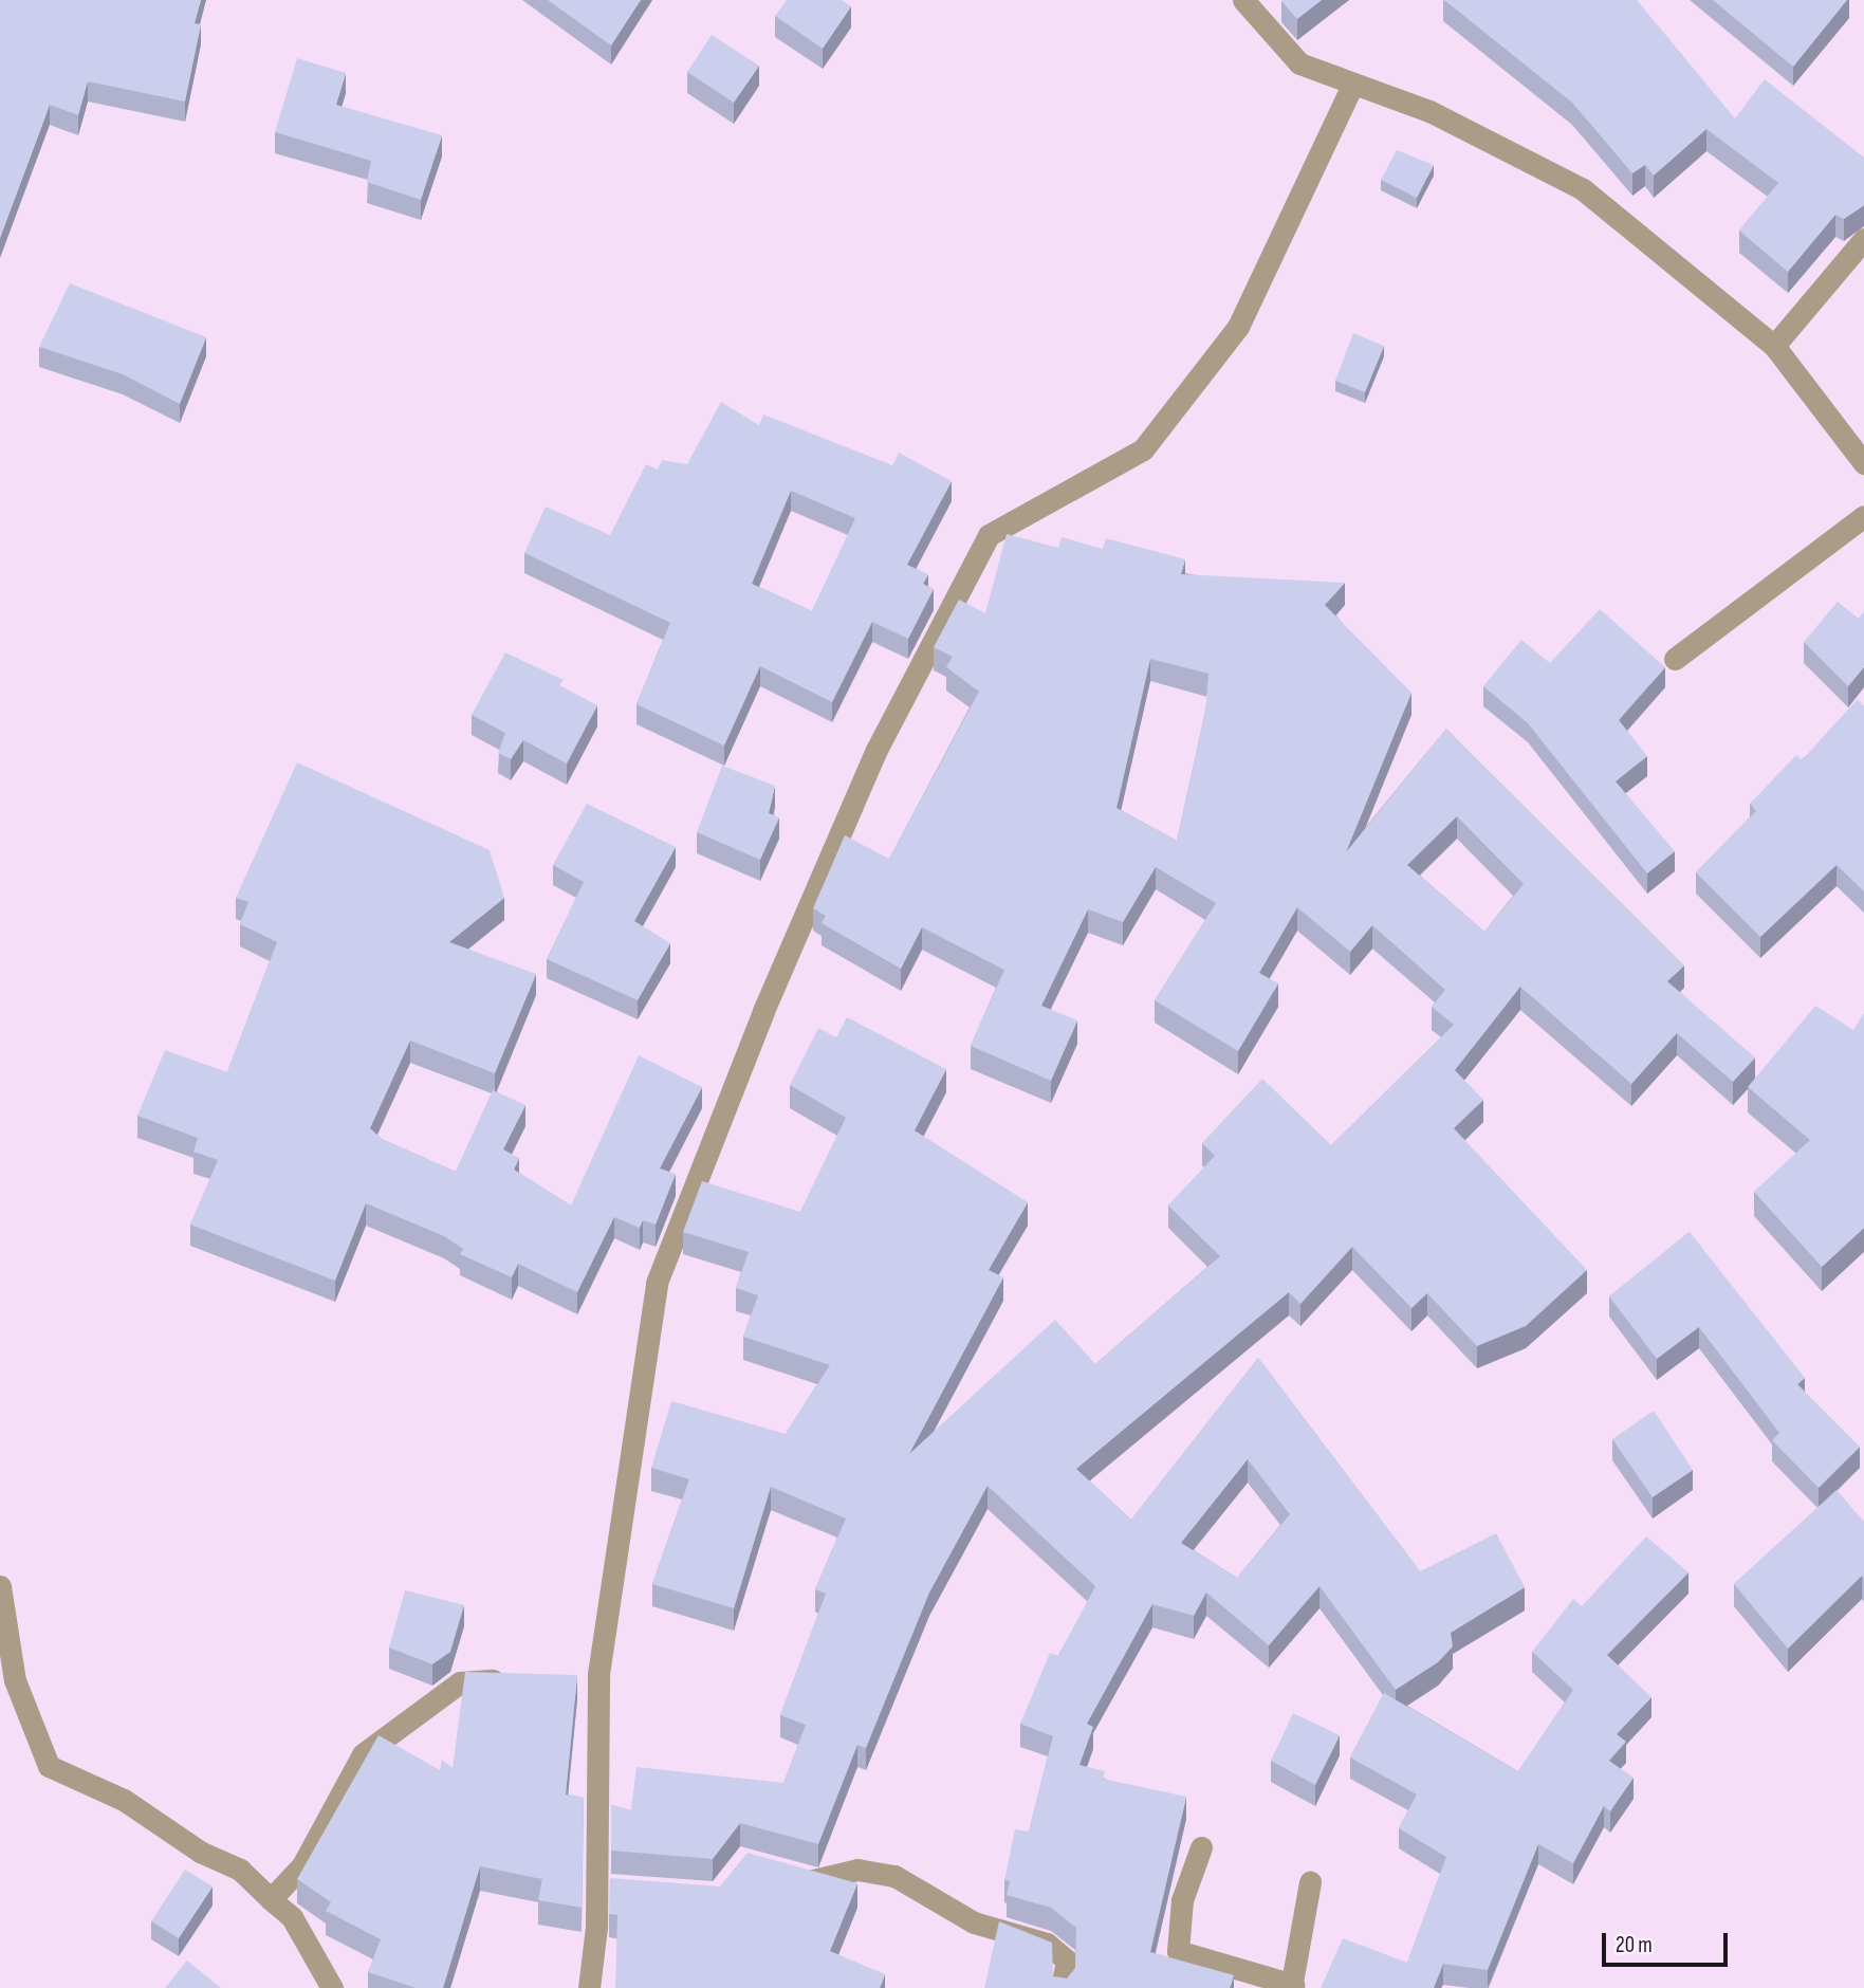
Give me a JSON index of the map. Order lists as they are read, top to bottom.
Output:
{
  "scale_bar": "20 m"
}
